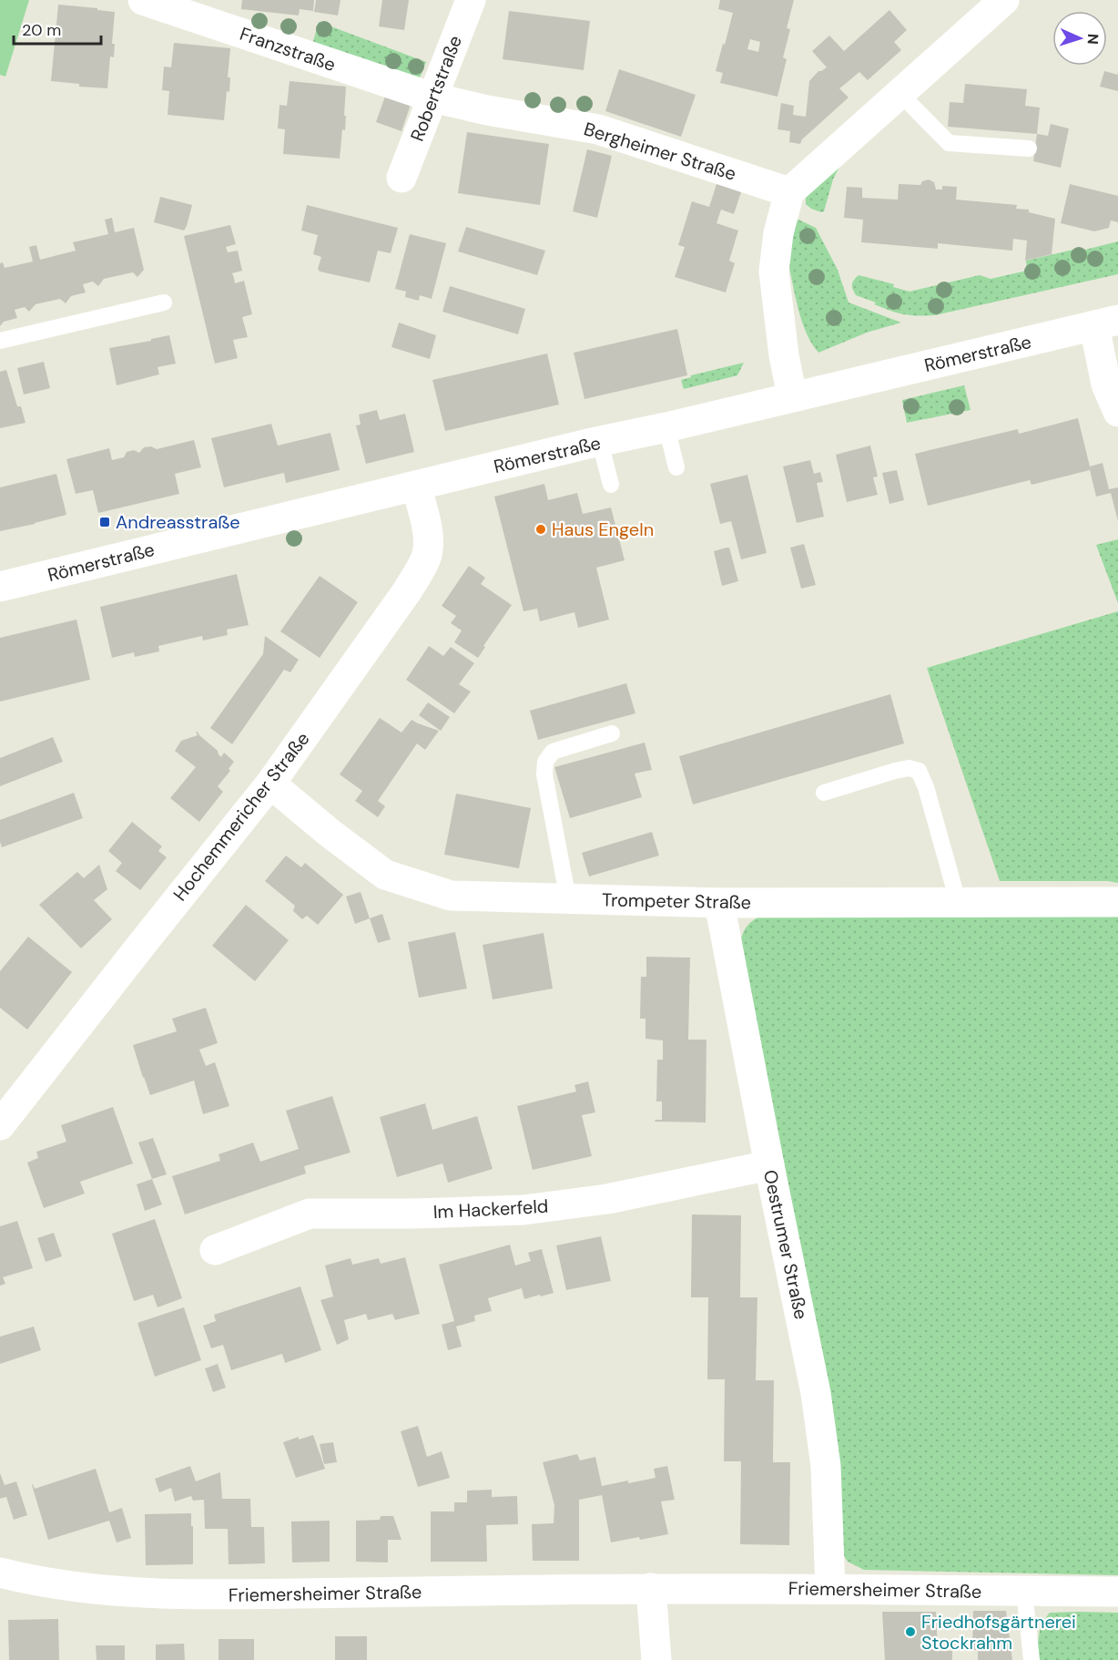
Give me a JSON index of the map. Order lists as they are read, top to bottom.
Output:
{
  "streets": {
    "street": [
      "Franzstraße",
      "Robertstraße",
      "Bergheimer Straße",
      "Römerstraße",
      "Hochemmericher Straße",
      "Trompeter Straße",
      "Im Hackerfeld",
      "Oestrumer Straße",
      "Friemersheimer Straße"
    ]
  },
  "crossings": [
    ["Franzstraße", "Robertstraße"],
    ["Franzstraße", "Bergheimer Straße"],
    ["Robertstraße", "Bergheimer Straße"],
    ["Römerstraße", "Hochemmericher Straße"],
    ["Hochemmericher Straße", "Trompeter Straße"],
    ["Trompeter Straße", "Oestrumer Straße"],
    ["Im Hackerfeld", "Oestrumer Straße"],
    ["Oestrumer Straße", "Friemersheimer Straße"]
  ],
  "places": {
    "transit": ["Andreasstraße"],
    "other": ["Haus Engeln", "Friedhofsgärtnerei Stockrahm"]
  },
  "scale_bar": "20 m",
  "north": "right"
}
